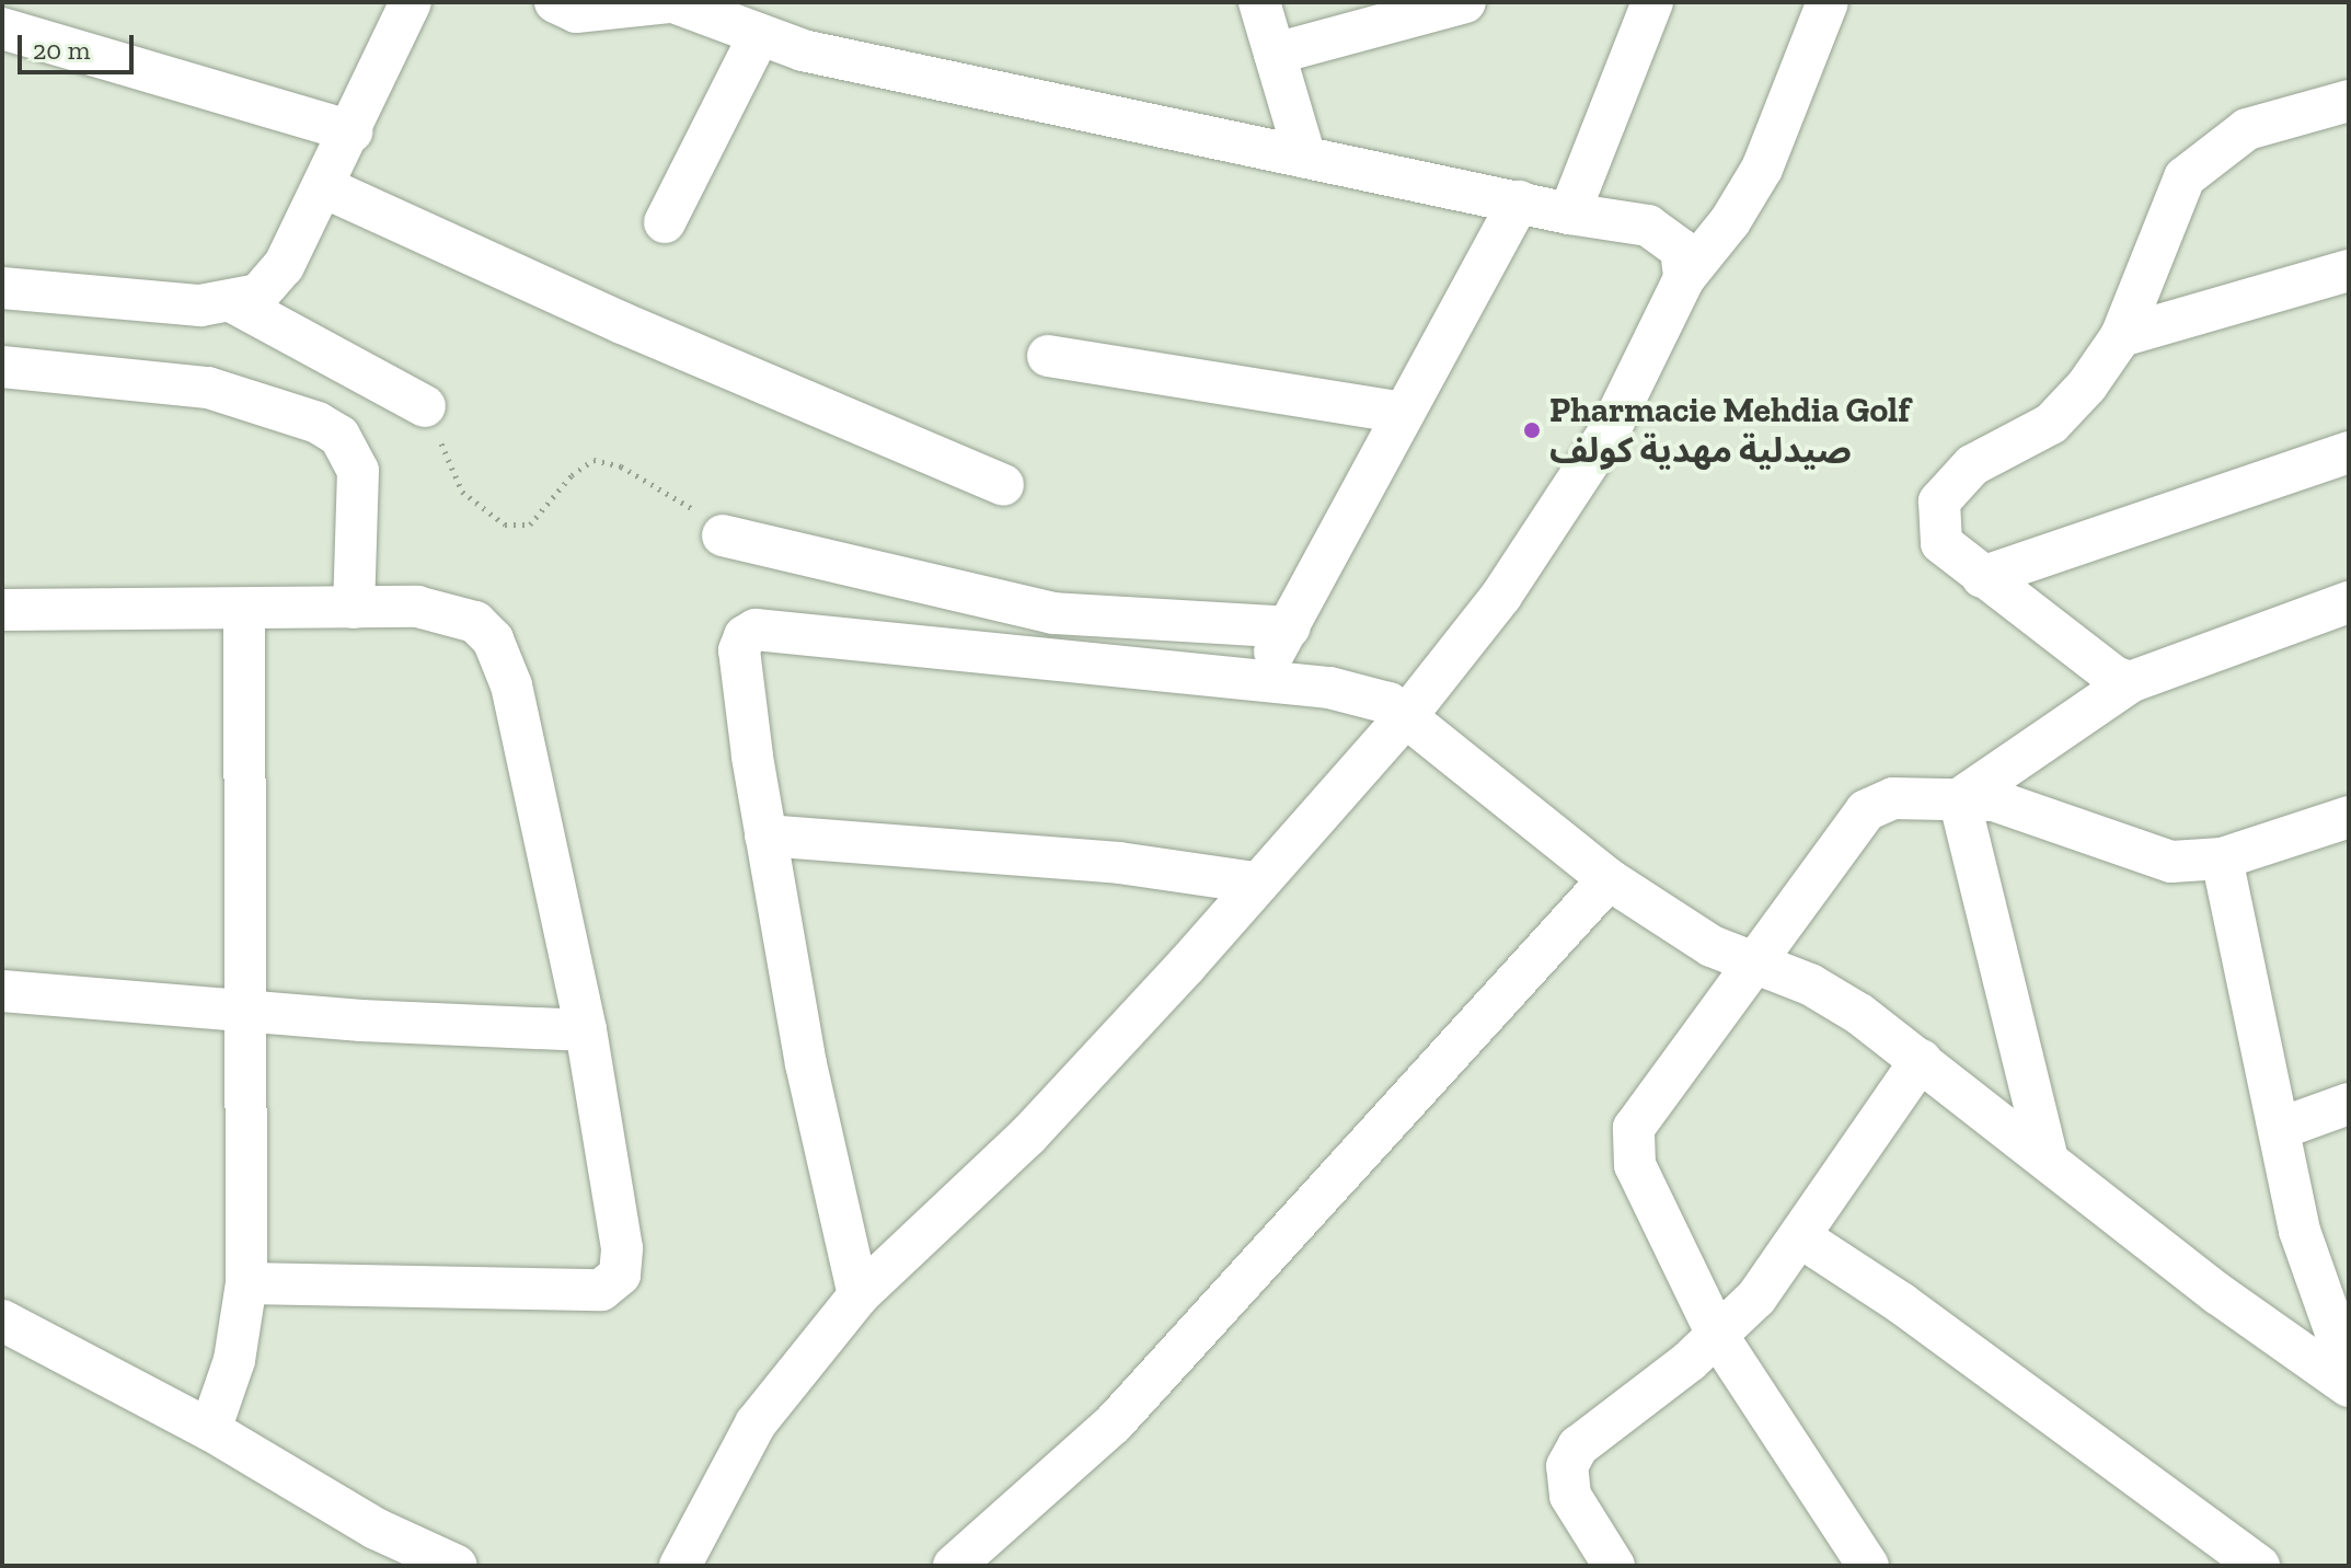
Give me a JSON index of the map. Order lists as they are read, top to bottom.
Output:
{
  "places": ["Pharmacie Mehdia Golf صيدلية مهدية كولف"],
  "scale_bar": "20 m"
}
